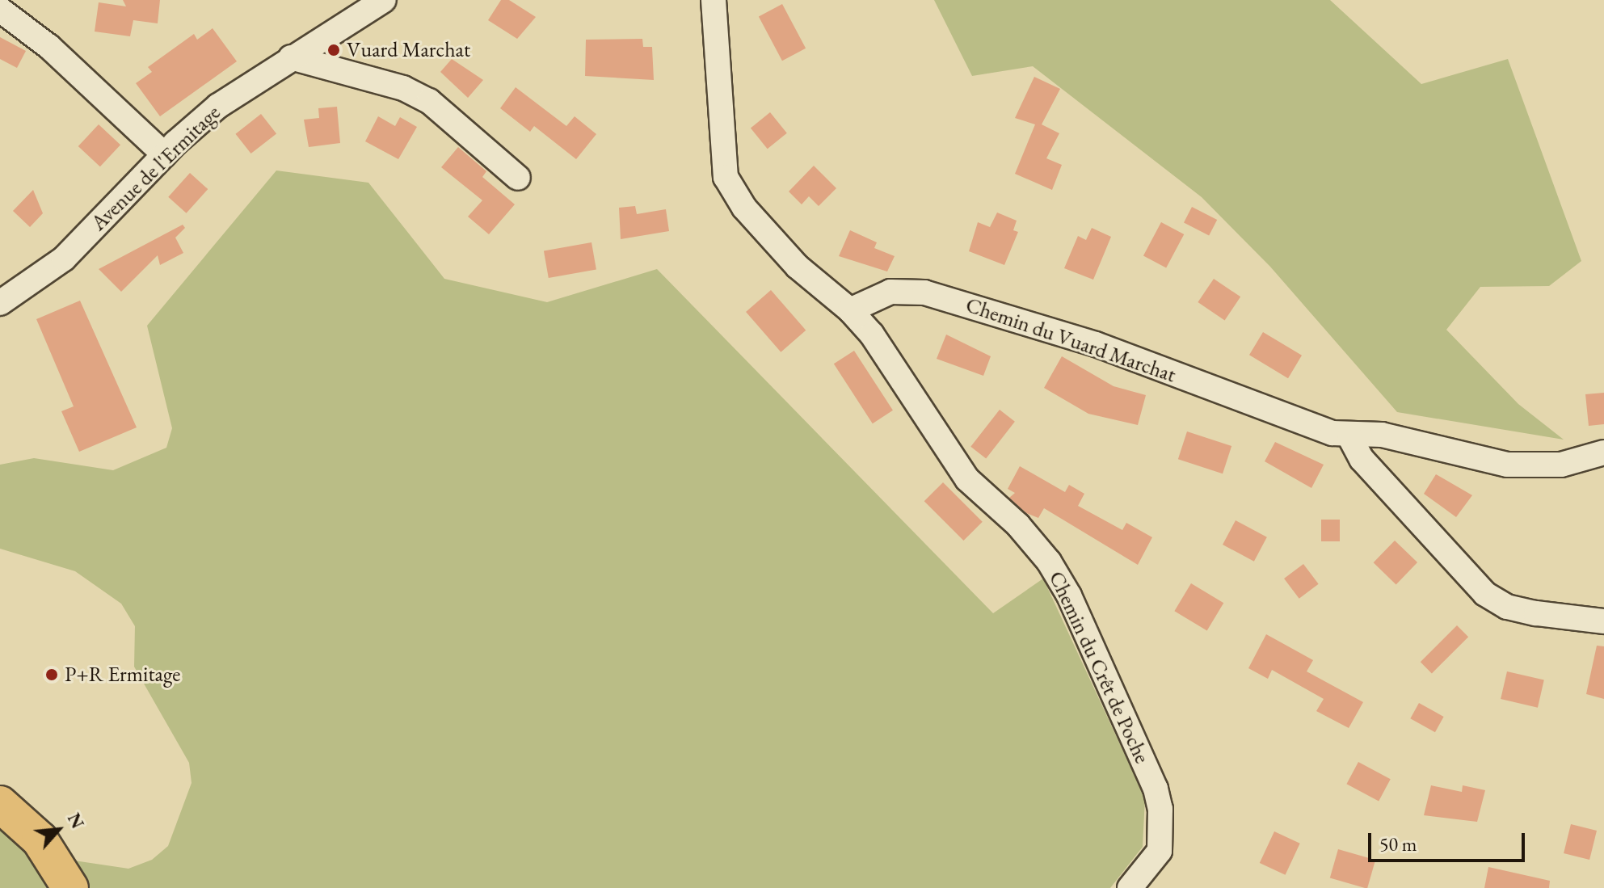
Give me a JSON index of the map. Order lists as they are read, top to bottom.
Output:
{
  "streets": {
    "street": ["Avenue de l'Ermitage", "Chemin du Vuard Marchat", "Chemin du Crêt de Poche"]
  },
  "crossings": [
    ["Chemin du Vuard Marchat", "Chemin du Crêt de Poche"]
  ],
  "places": ["Vuard Marchat", "P+R Ermitage"],
  "scale_bar": "50 m",
  "north": "top right"
}
